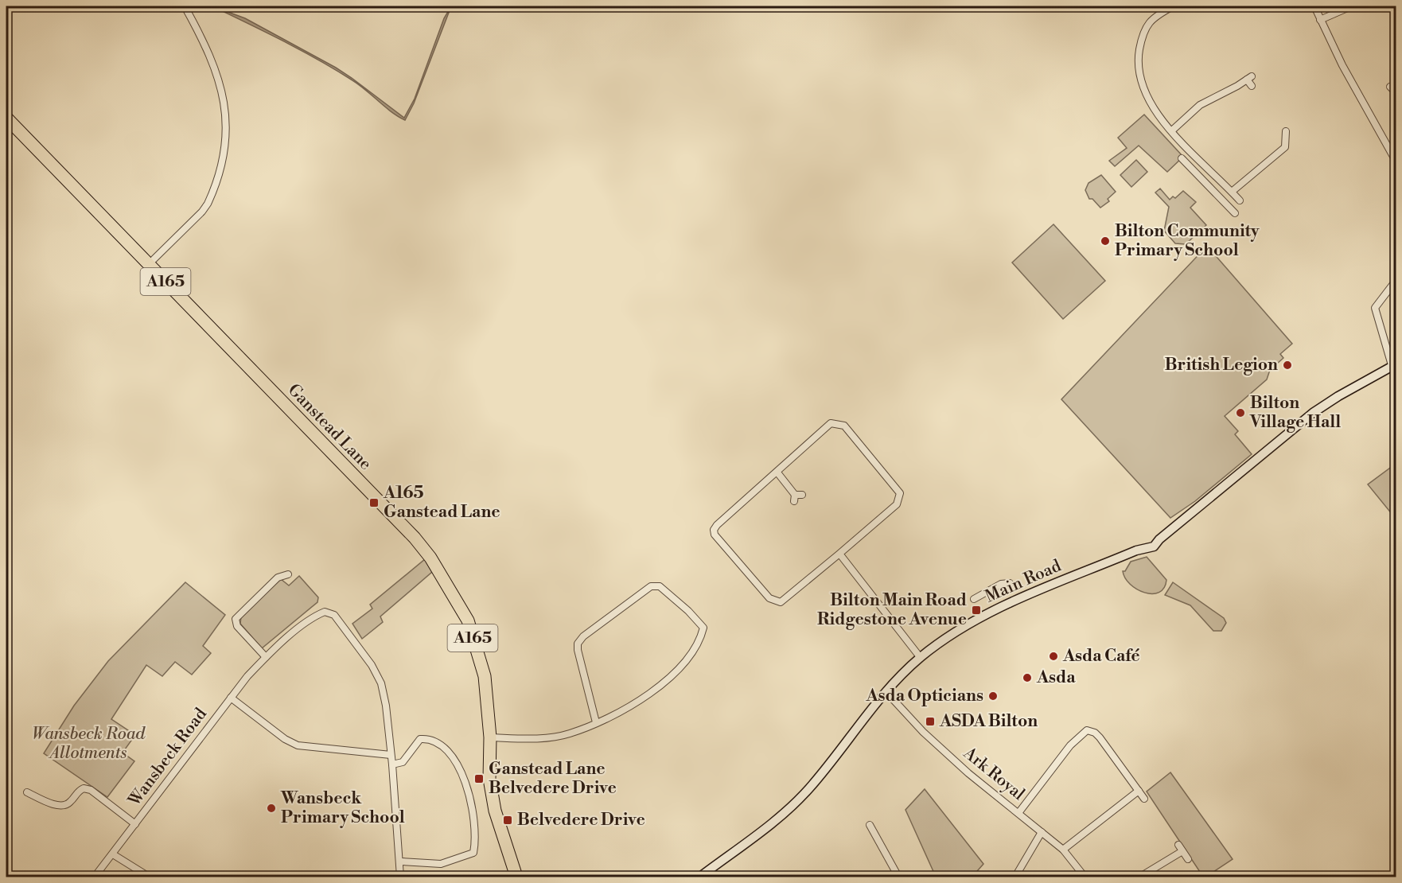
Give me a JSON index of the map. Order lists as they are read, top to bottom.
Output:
{
  "streets": {
    "highway": ["A165", "Ganstead Lane"],
    "main road": ["Main Road"],
    "street": ["Wansbeck Road", "Ark Royal"]
  },
  "crossings": [
    ["Main Road", "Ark Royal"]
  ],
  "parks": ["Wansbeck Road Allotments"],
  "places": {
    "other": [
      "Bilton Community Primary School",
      "British Legion",
      "Bilton Village Hall",
      "Asda Café",
      "Asda",
      "Asda Opticians",
      "Wansbeck Primary School"
    ],
    "transit": [
      "A165 Ganstead Lane",
      "Bilton Main Road Ridgestone Avenue",
      "ASDA Bilton",
      "Ganstead Lane Belvedere Drive",
      "Belvedere Drive"
    ]
  }
}
